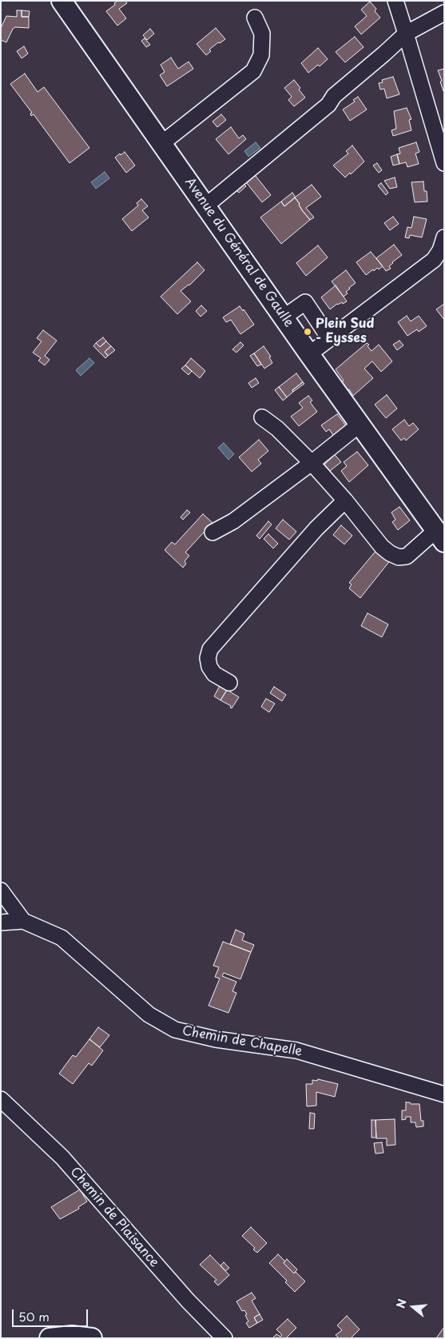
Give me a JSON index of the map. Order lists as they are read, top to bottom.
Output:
{
  "streets": {
    "main road": ["Avenue du Général de Gaulle"],
    "street": ["Chemin de Chapelle", "Chemin de Plaisance"]
  },
  "places": ["Plein Sud - Eysses"],
  "scale_bar": "50 m",
  "north": "left"
}
